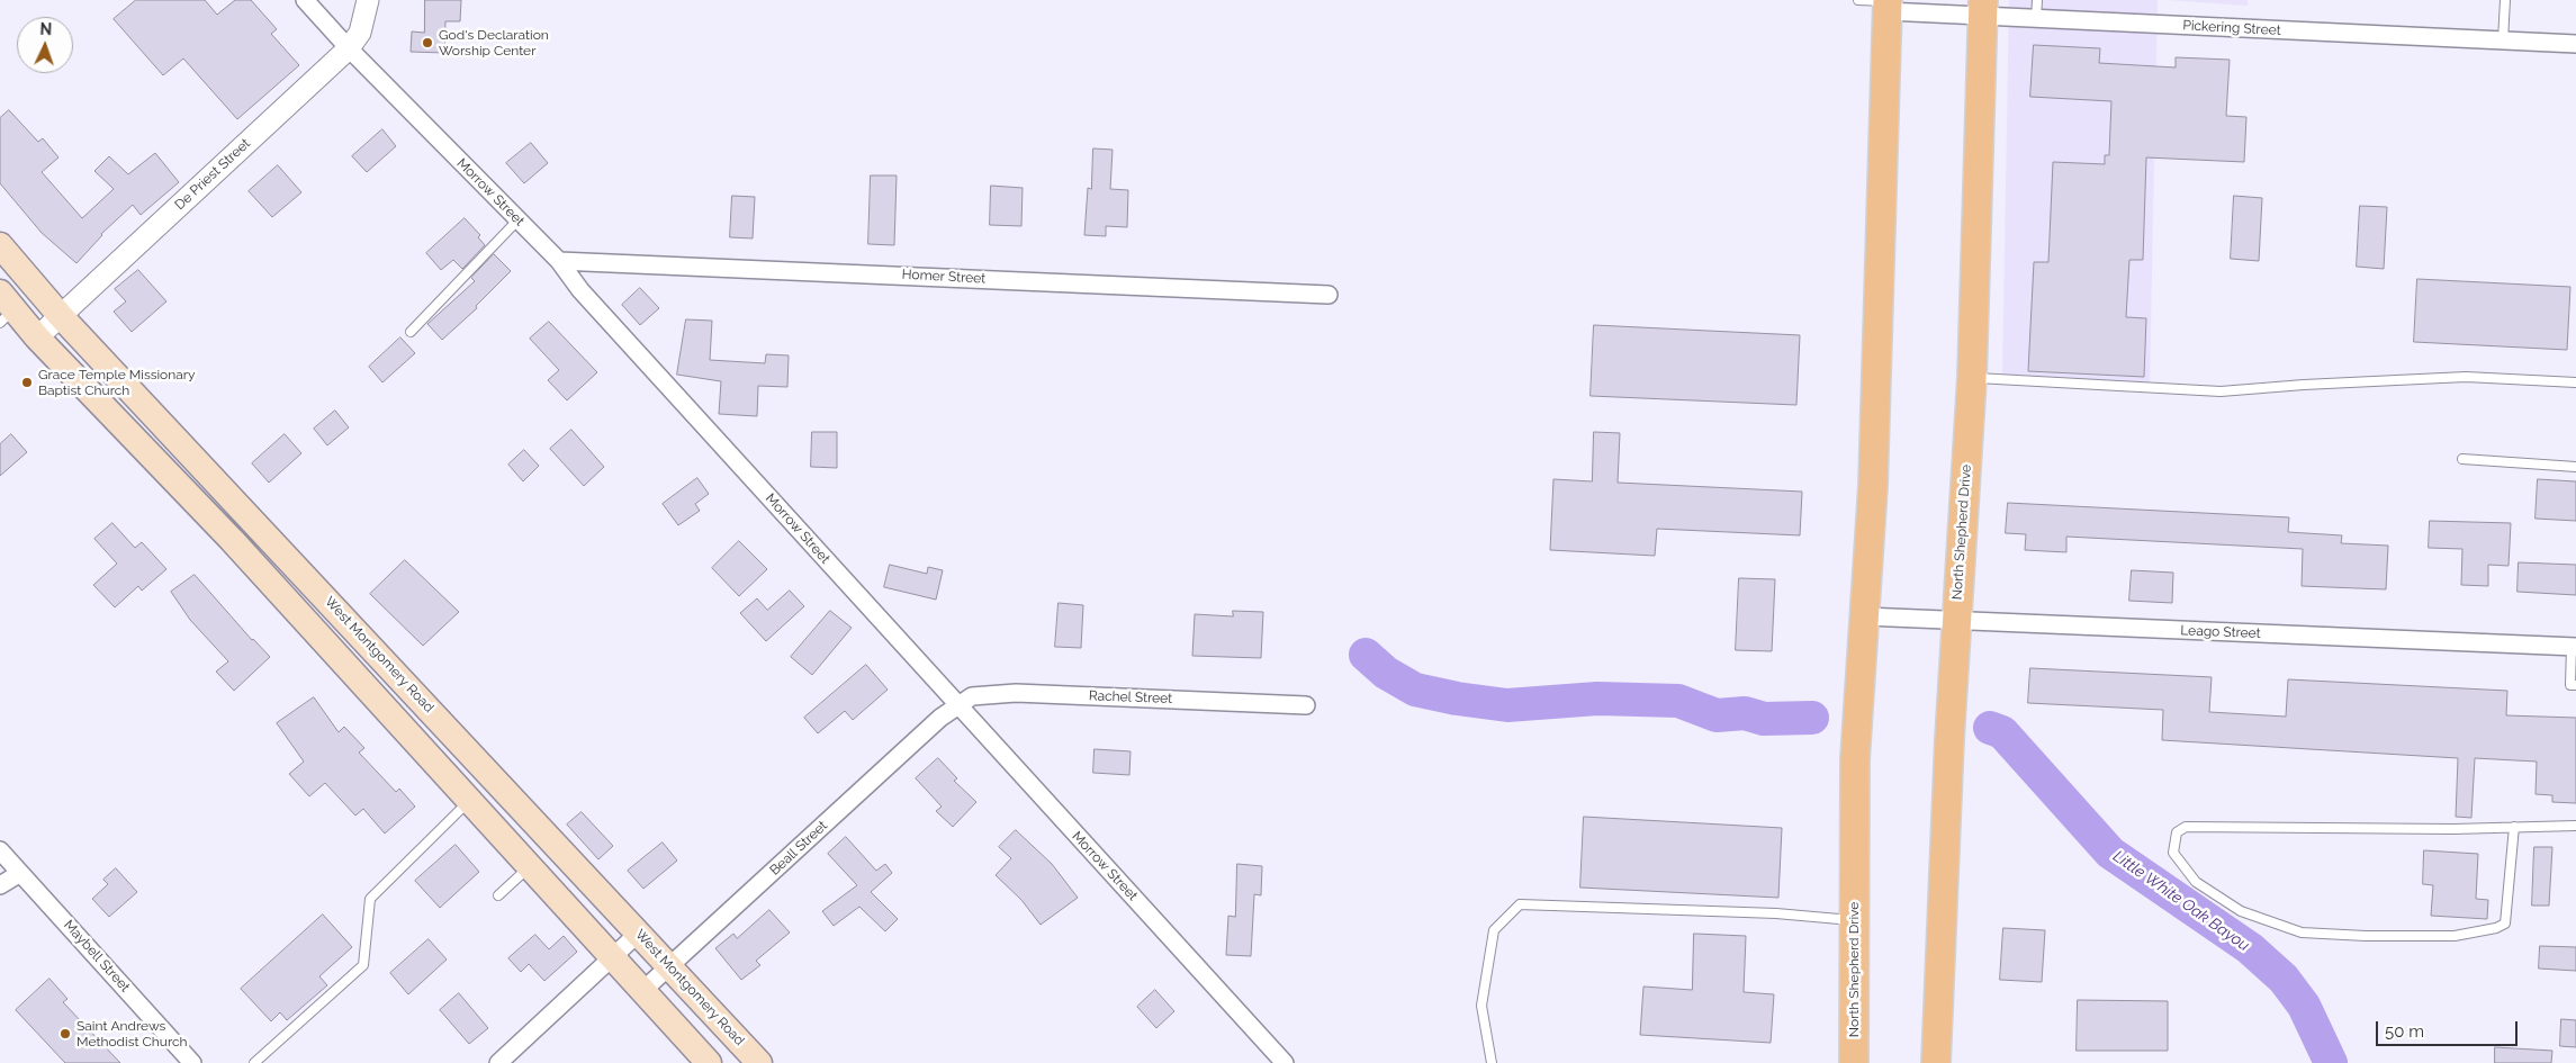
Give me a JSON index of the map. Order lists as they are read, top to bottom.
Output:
{
  "streets": {
    "main road": ["North Shepherd Drive", "West Montgomery Road"],
    "street": [
      "Pickering Street",
      "De Priest Street",
      "Morrow Street",
      "Homer Street",
      "Leago Street",
      "Rachel Street",
      "Beall Street",
      "Maybell Street"
    ]
  },
  "crossings": [
    ["Pickering Street", "North Shepherd Drive"],
    ["De Priest Street", "Morrow Street"],
    ["De Priest Street", "West Montgomery Road"],
    ["Morrow Street", "Homer Street"],
    ["Morrow Street", "Rachel Street"],
    ["Morrow Street", "Beall Street"],
    ["North Shepherd Drive", "Leago Street"],
    ["West Montgomery Road", "Beall Street"],
    ["Rachel Street", "Beall Street"]
  ],
  "water": ["Little White Oak Bayou"],
  "places": ["God's Declaration Worship Center", "Grace Temple Missionary Baptist Church", "Saint Andrews Methodist Church"],
  "scale_bar": "50 m",
  "north": "top"
}
